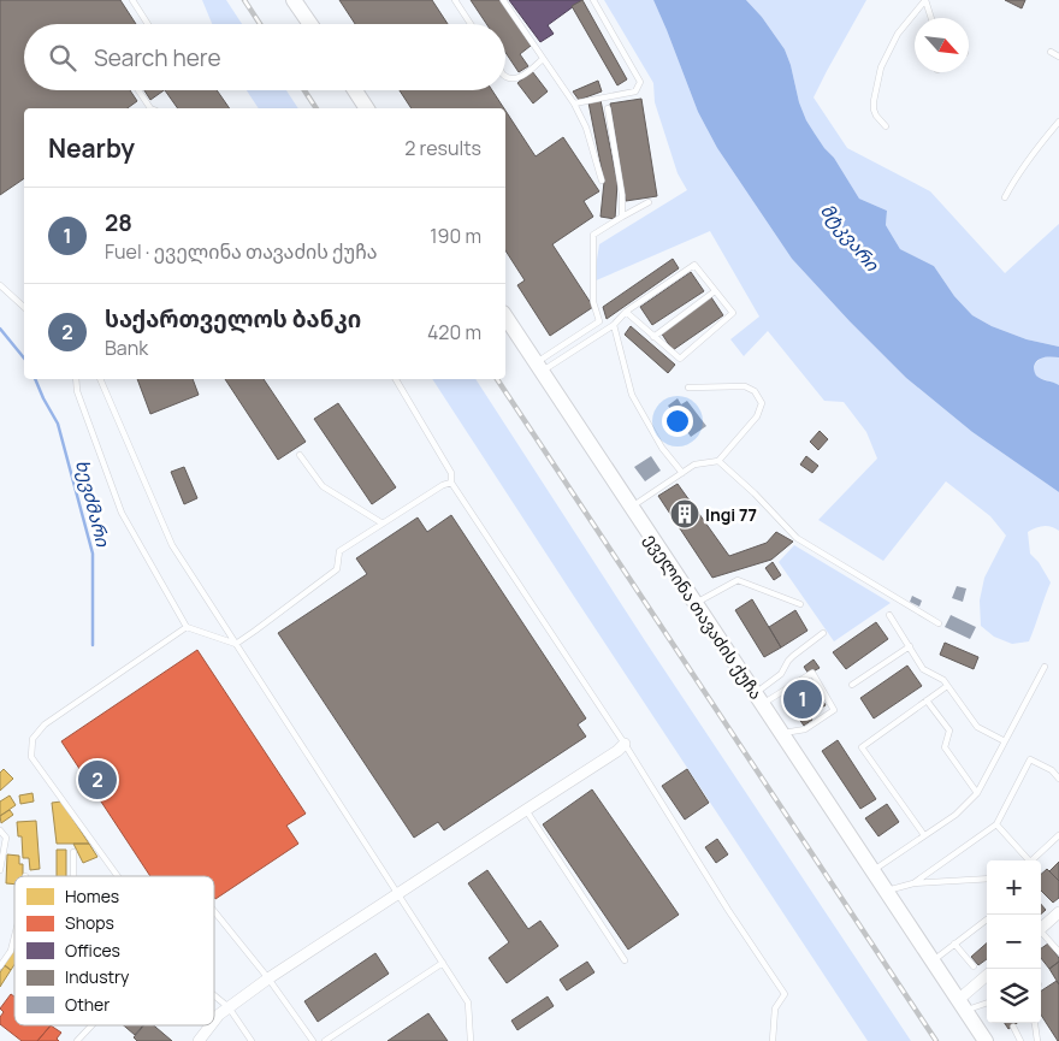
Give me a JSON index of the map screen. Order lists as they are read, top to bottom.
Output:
{
  "streets": {
    "main road": ["ეველინა თავაძის ქუჩა"]
  },
  "water": ["მტკვარი", "ხევძმარი"],
  "places": {
    "building": ["Ingi 77"]
  },
  "legend": [
    "Homes",
    "Shops",
    "Offices",
    "Industry",
    "Other"
  ],
  "north": "bottom right",
  "page": {
    "search": "Search here",
    "heading": ["Nearby", "2 results"],
    "list": [
      {
        "mark": "1",
        "name": "28",
        "note": "Fuel · ეველინა თავაძის ქუჩა",
        "value": "190 m"
      },
      {
        "mark": "2",
        "name": "საქართველოს ბანკი",
        "note": "Bank",
        "value": "420 m"
      }
    ],
    "pins": ["1", "2"],
    "map_buttons": ["+", "−"]
  }
}
